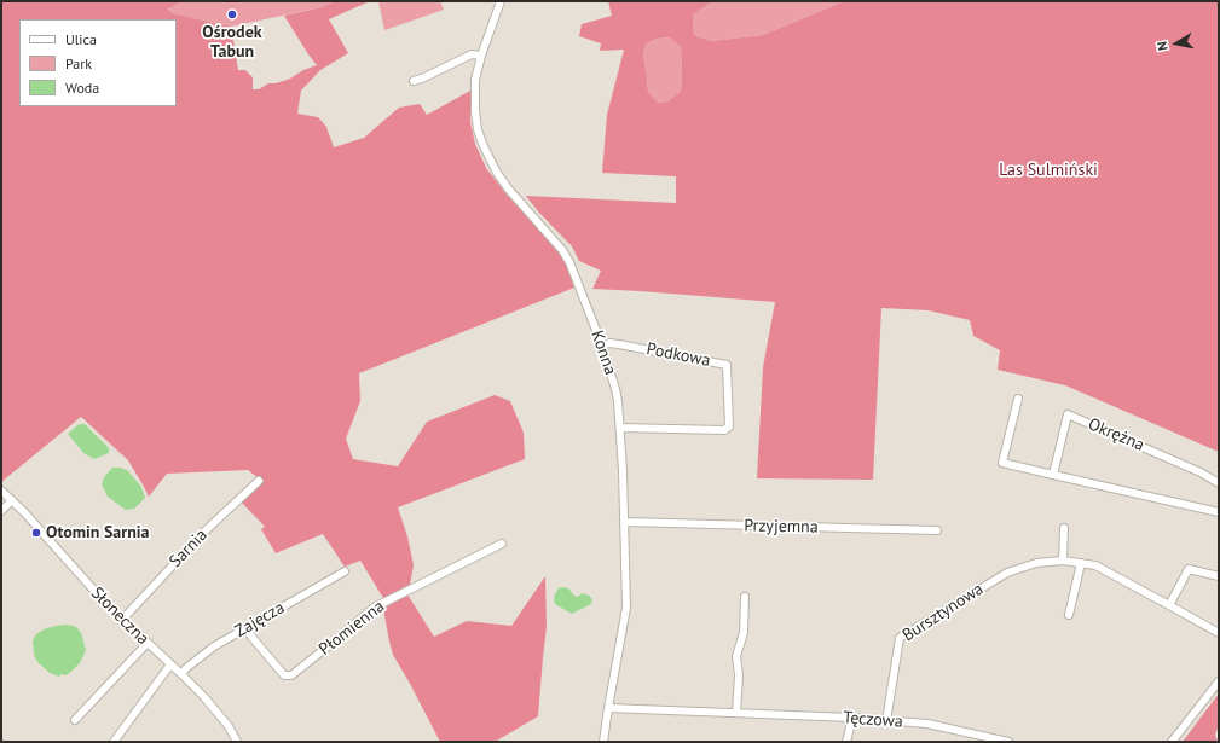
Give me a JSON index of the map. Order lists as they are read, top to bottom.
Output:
{
  "streets": {
    "street": [
      "Konna",
      "Podkowa",
      "Okrężna",
      "Przyjemna",
      "Sarnia",
      "Bursztynowa",
      "Słoneczna",
      "Zajęcza",
      "Płomienna",
      "Tęczowa"
    ]
  },
  "crossings": [
    ["Konna", "Podkowa"],
    ["Konna", "Przyjemna"],
    ["Konna", "Tęczowa"],
    ["Sarnia", "Słoneczna"],
    ["Bursztynowa", "Tęczowa"],
    ["Słoneczna", "Zajęcza"],
    ["Zajęcza", "Płomienna"]
  ],
  "parks": ["Las Sulmiński"],
  "places": ["Ośrodek Tabun", "Otomin Sarnia"],
  "legend": ["Ulica", "Park", "Woda"],
  "north": "left"
}
